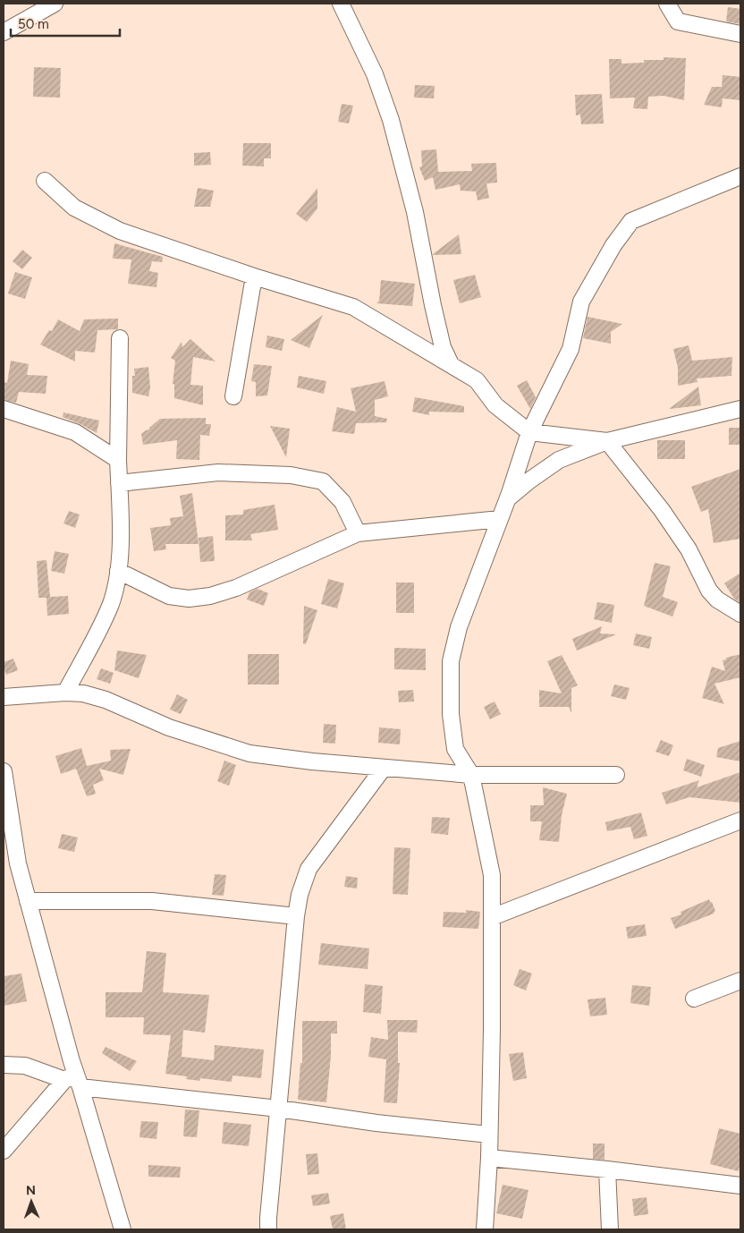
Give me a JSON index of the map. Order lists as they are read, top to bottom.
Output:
{
  "scale_bar": "50 m",
  "north": "top"
}
